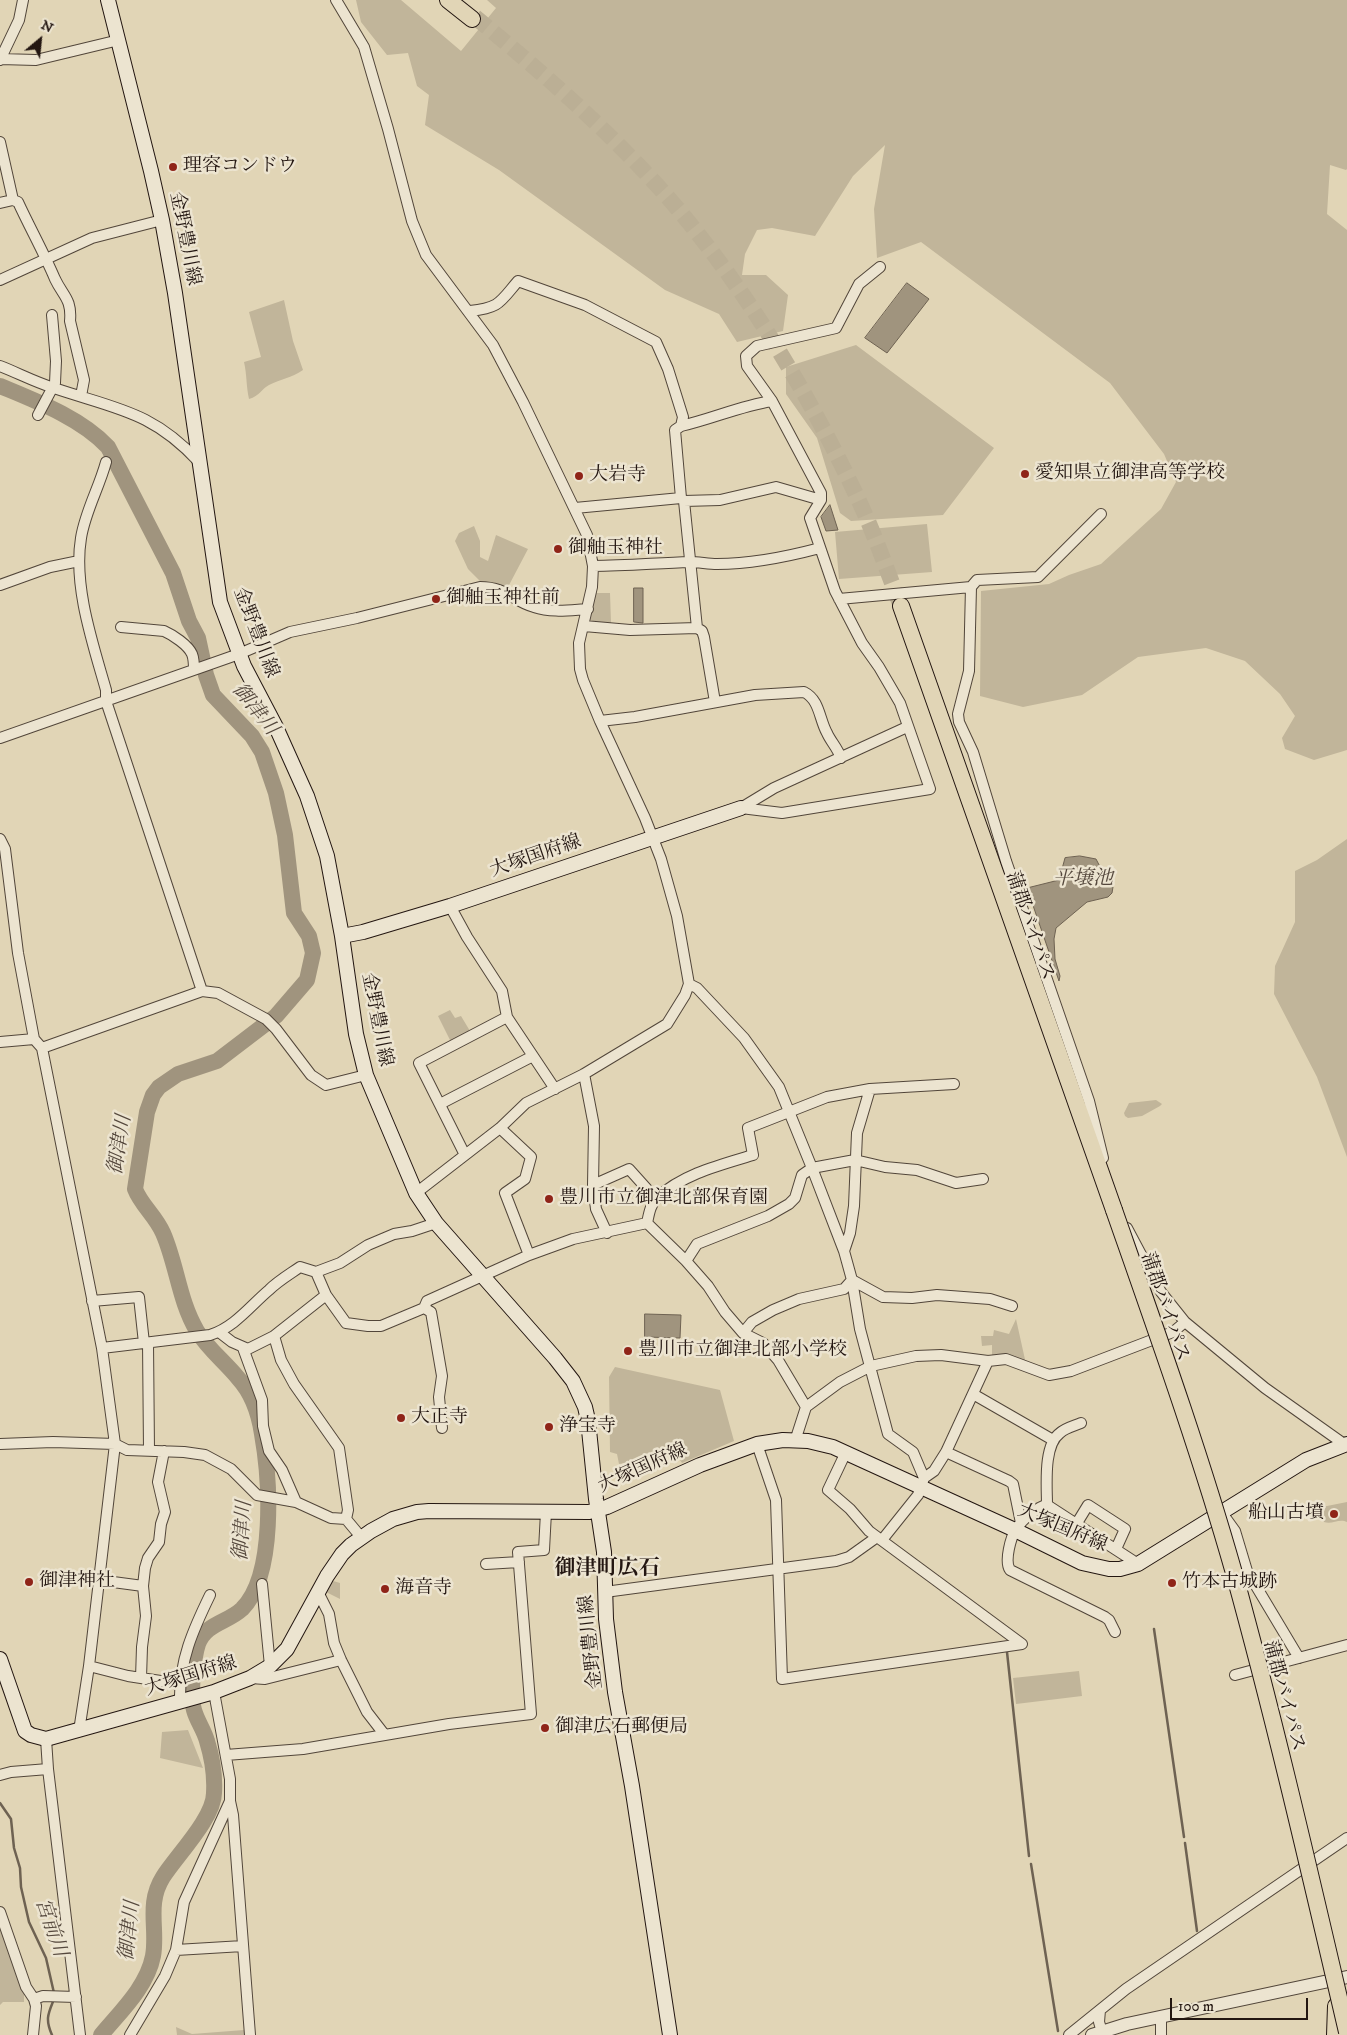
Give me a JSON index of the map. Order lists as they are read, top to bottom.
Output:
{
  "streets": {
    "highway": ["蒲郡バイパス"],
    "main road": ["金野豊川線", "大塚国府線"]
  },
  "crossings": [
    ["金野豊川線", "大塚国府線"]
  ],
  "districts": ["御津町広石"],
  "water": ["御津川", "平壌池", "宮前川"],
  "places": [
    "理容コンドウ",
    "愛知県立御津高等学校",
    "大岩寺",
    "御舳玉神社",
    "御舳玉神社前",
    "豊川市立御津北部保育園",
    "豊川市立御津北部小学校",
    "大正寺",
    "浄宝寺",
    "船山古墳",
    "御津神社",
    "竹本古城跡",
    "海音寺",
    "御津広石郵便局"
  ],
  "scale_bar": "100 m",
  "north": "top right"
}
